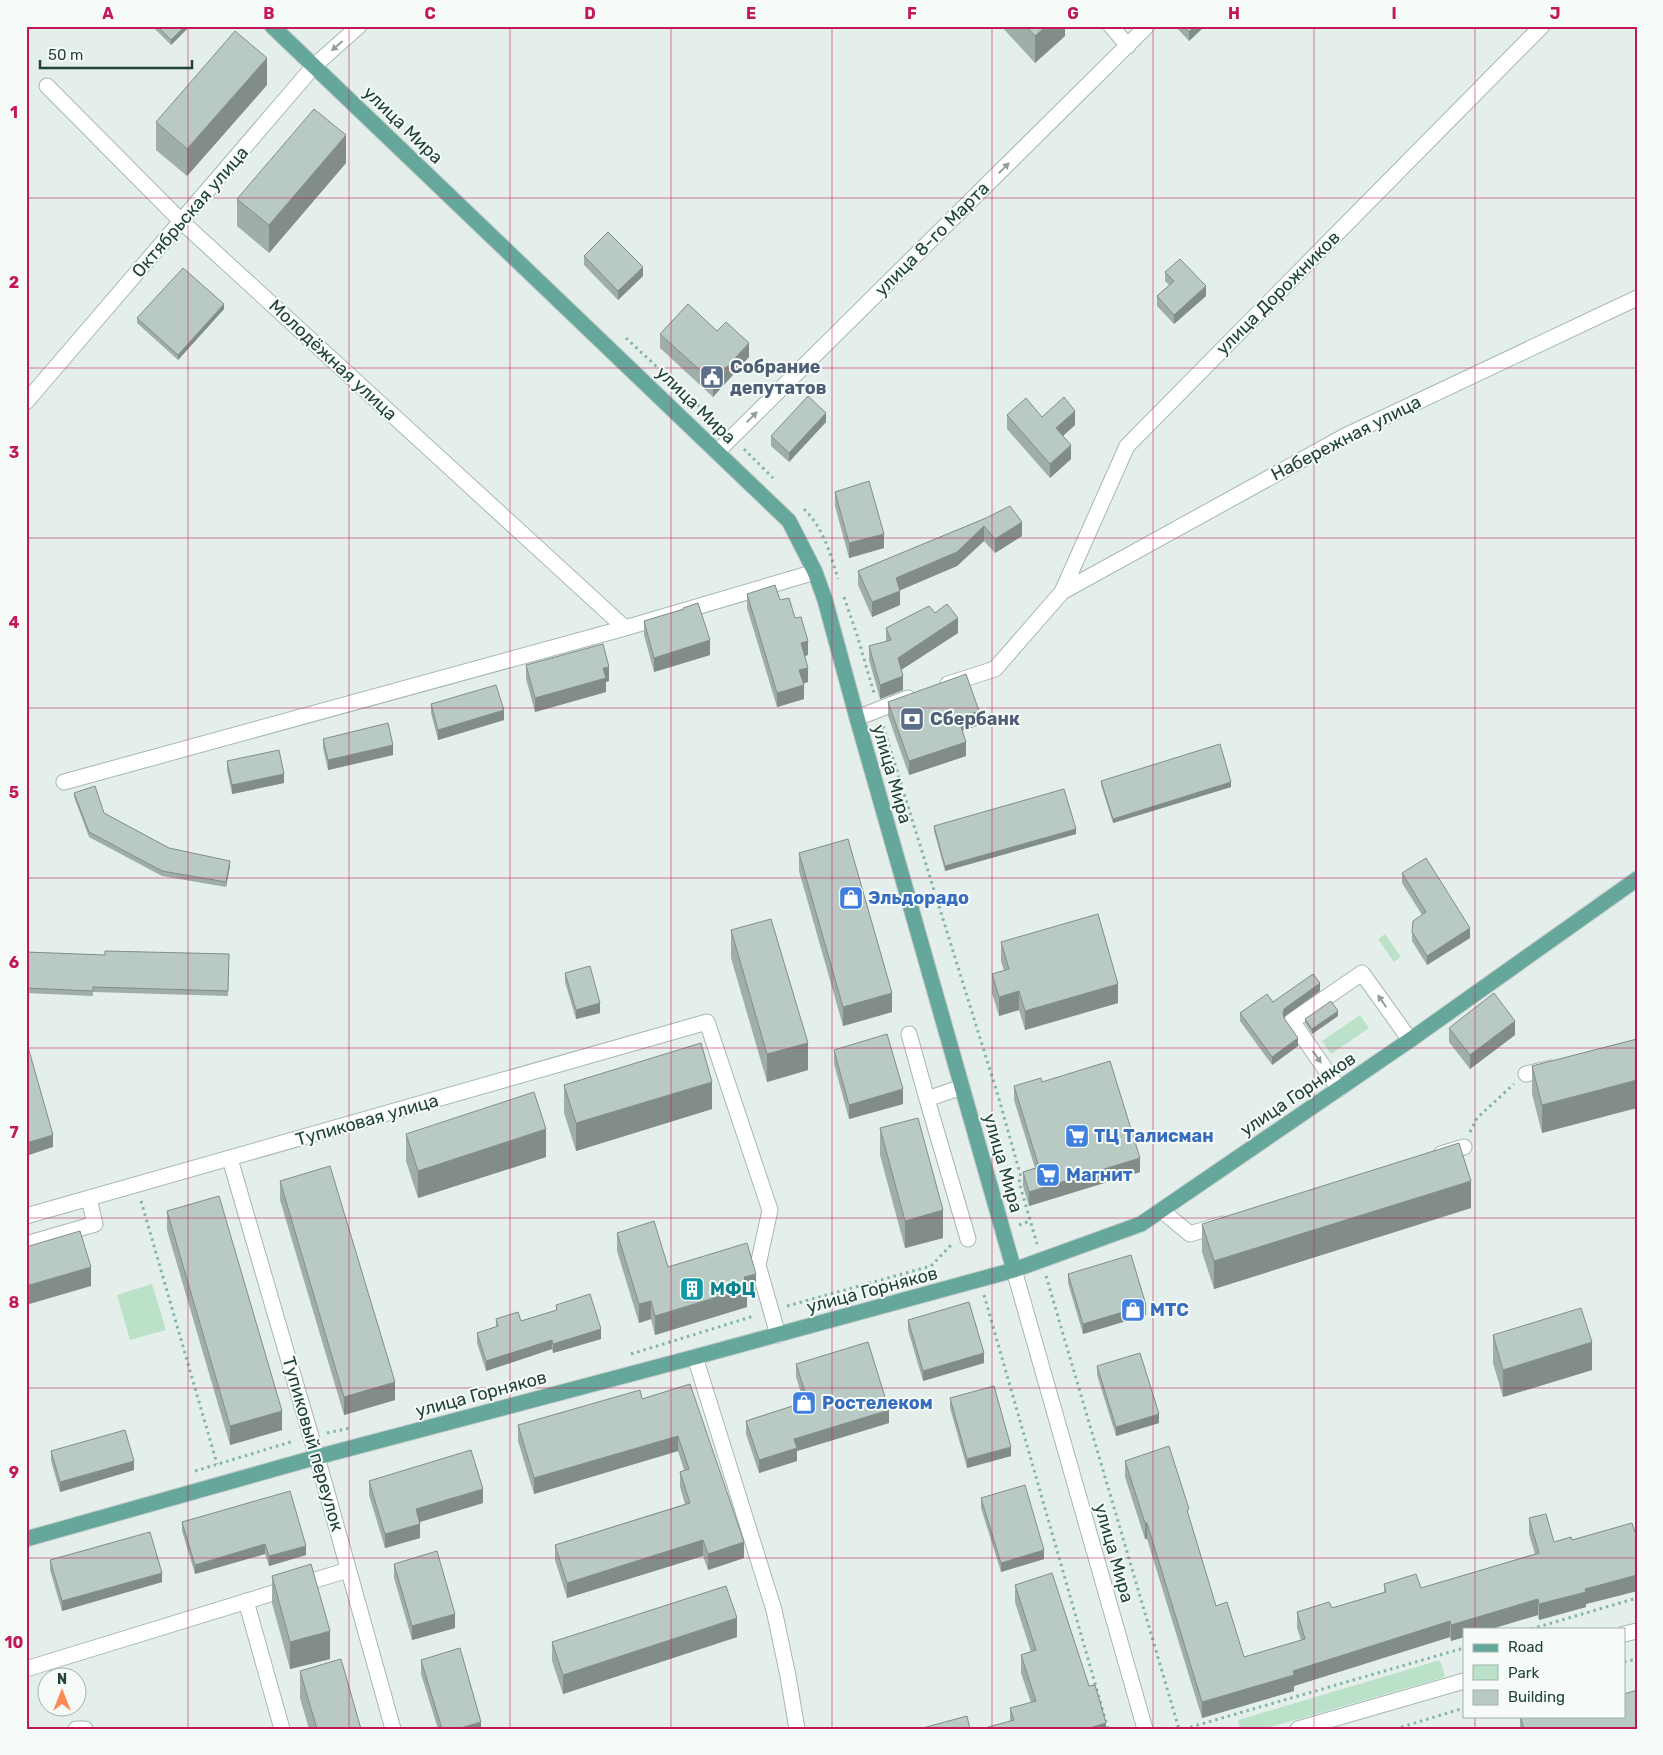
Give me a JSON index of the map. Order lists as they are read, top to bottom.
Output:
{
  "streets": {
    "main road": ["улица Мира", "улица Горняков"],
    "street": [
      "Октябрьская улица",
      "улица 8-го Марта",
      "улица Дорожников",
      "Молодёжная улица",
      "Набережная улица",
      "Тупиковая улица",
      "Тупиковый переулок"
    ]
  },
  "crossings": [
    ["улица Мира", "Октябрьская улица"],
    ["улица Мира", "улица 8-го Марта"],
    ["улица Мира", "улица Горняков"],
    ["Октябрьская улица", "Молодёжная улица"],
    ["улица Дорожников", "Набережная улица"],
    ["улица Горняков", "Тупиковый переулок"],
    ["Тупиковая улица", "Тупиковый переулок"]
  ],
  "one_way": ["улица 8-го Марта"],
  "places": {
    "public building": ["Собрание депутатов"],
    "bank": ["Сбербанк"],
    "shop": ["Эльдорадо", "МТС", "Ростелеком"],
    "supermarket": ["ТЦ Талисман", "Магнит"],
    "building": ["МФЦ"]
  },
  "legend": ["Road", "Park", "Building"],
  "scale_bar": "50 m",
  "north": "top",
  "grid": {
    "columns": [
      "A",
      "B",
      "C",
      "D",
      "E",
      "F",
      "G",
      "H",
      "I",
      "J"
    ],
    "rows": [
      "1",
      "2",
      "3",
      "4",
      "5",
      "6",
      "7",
      "8",
      "9",
      "10"
    ]
  }
}
